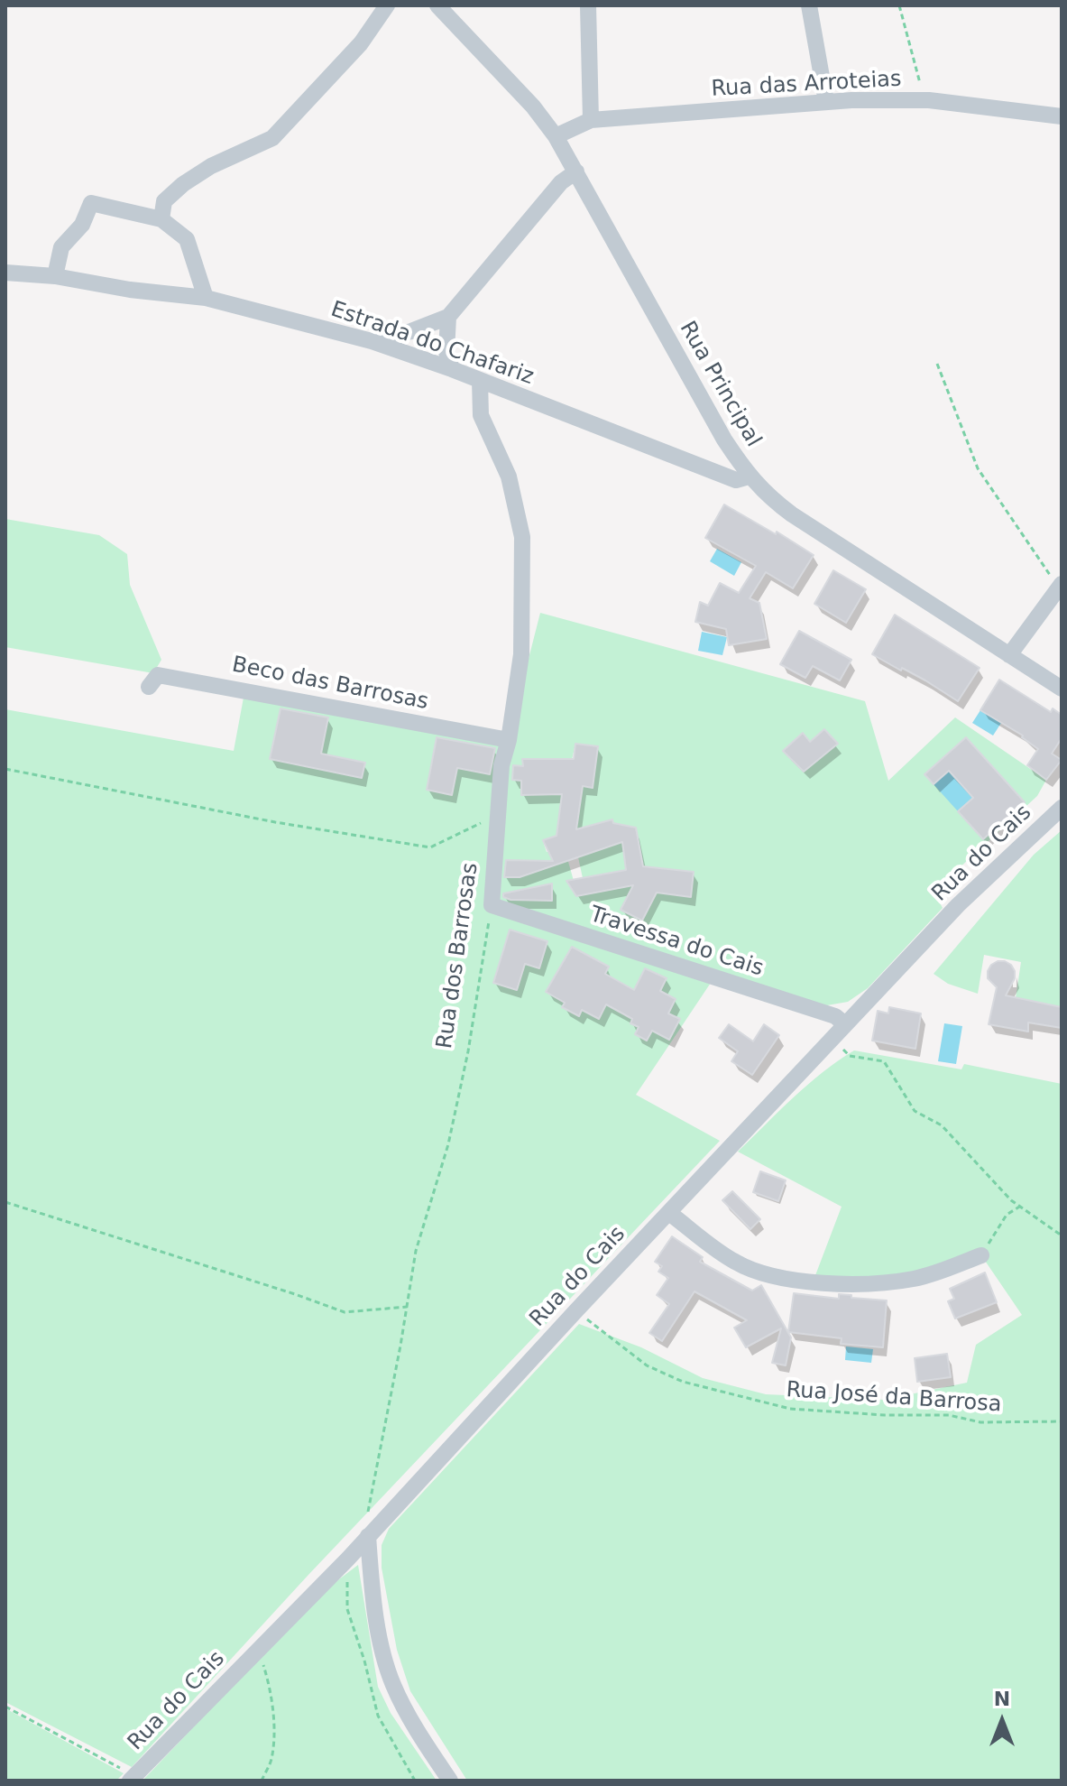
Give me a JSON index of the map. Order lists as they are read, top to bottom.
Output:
{
  "streets": {
    "street": [
      "Rua das Arroteias",
      "Estrada do Chafariz",
      "Rua Principal",
      "Beco das Barrosas",
      "Rua do Cais",
      "Travessa do Cais",
      "Rua dos Barrosas"
    ],
    "path": ["Rua José da Barrosa"]
  },
  "crossings": [
    ["Rua das Arroteias", "Rua Principal"],
    ["Estrada do Chafariz", "Rua Principal"],
    ["Estrada do Chafariz", "Rua dos Barrosas"],
    ["Beco das Barrosas", "Rua dos Barrosas"],
    ["Rua do Cais", "Travessa do Cais"],
    ["Rua do Cais", "Rua dos Barrosas"],
    ["Rua do Cais", "Rua José da Barrosa"],
    ["Travessa do Cais", "Rua dos Barrosas"]
  ],
  "north": "top"
}
